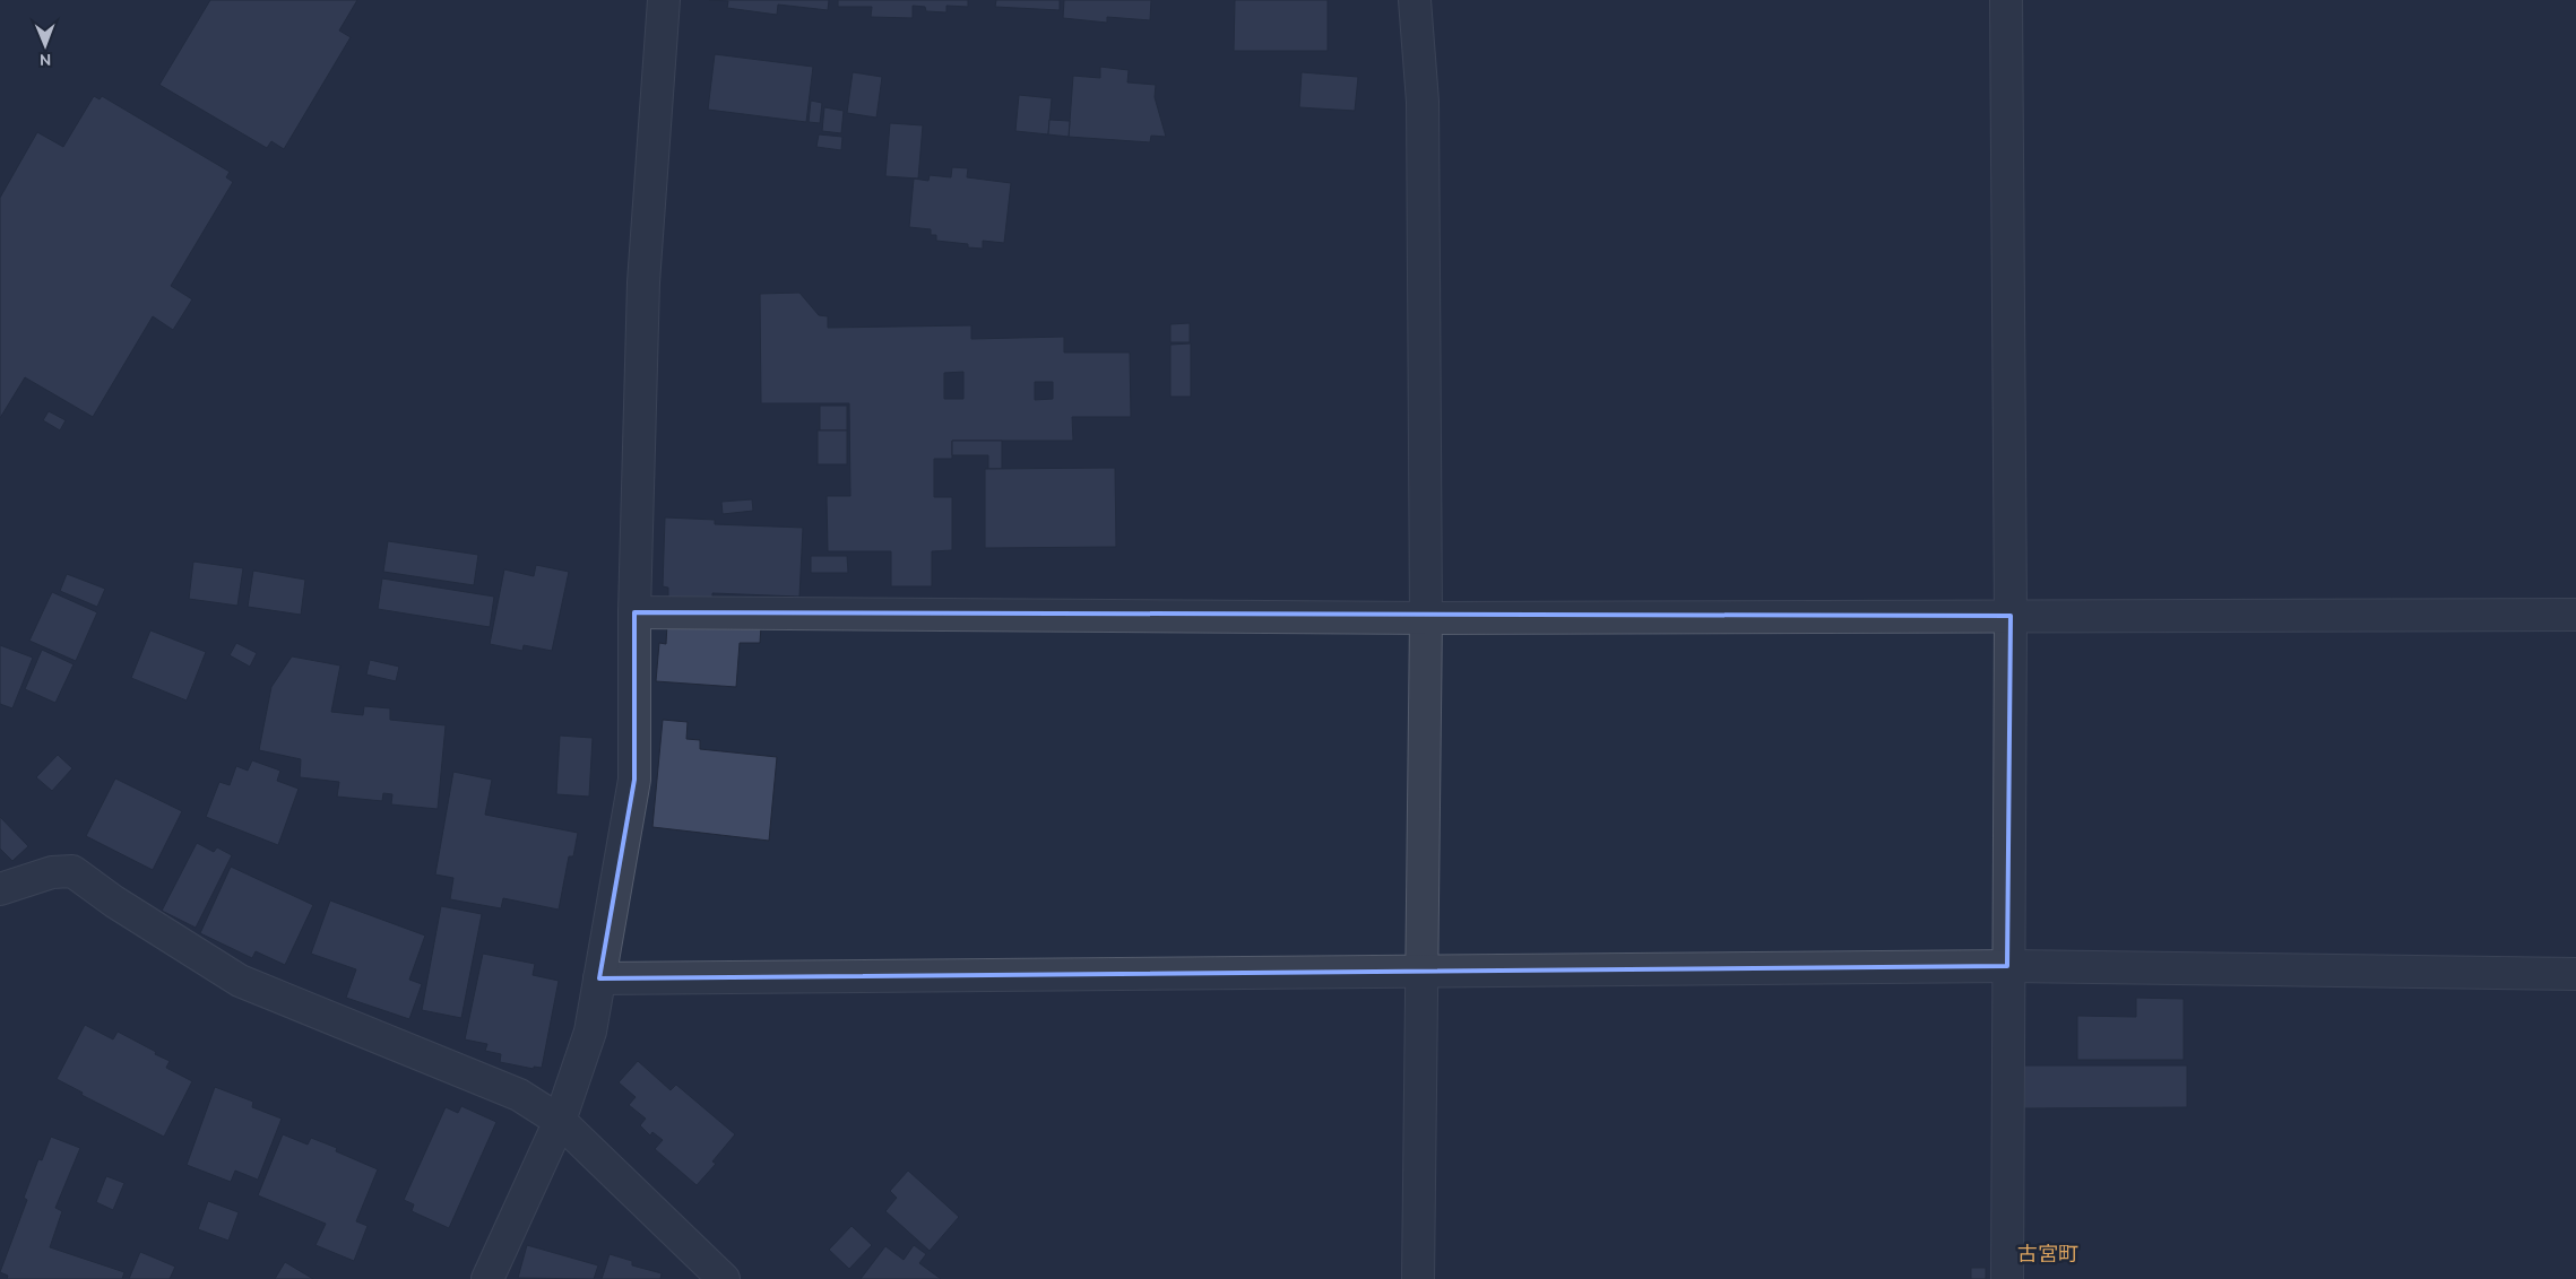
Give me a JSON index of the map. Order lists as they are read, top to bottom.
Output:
{
  "districts": ["古宮町"],
  "north": "bottom"
}
